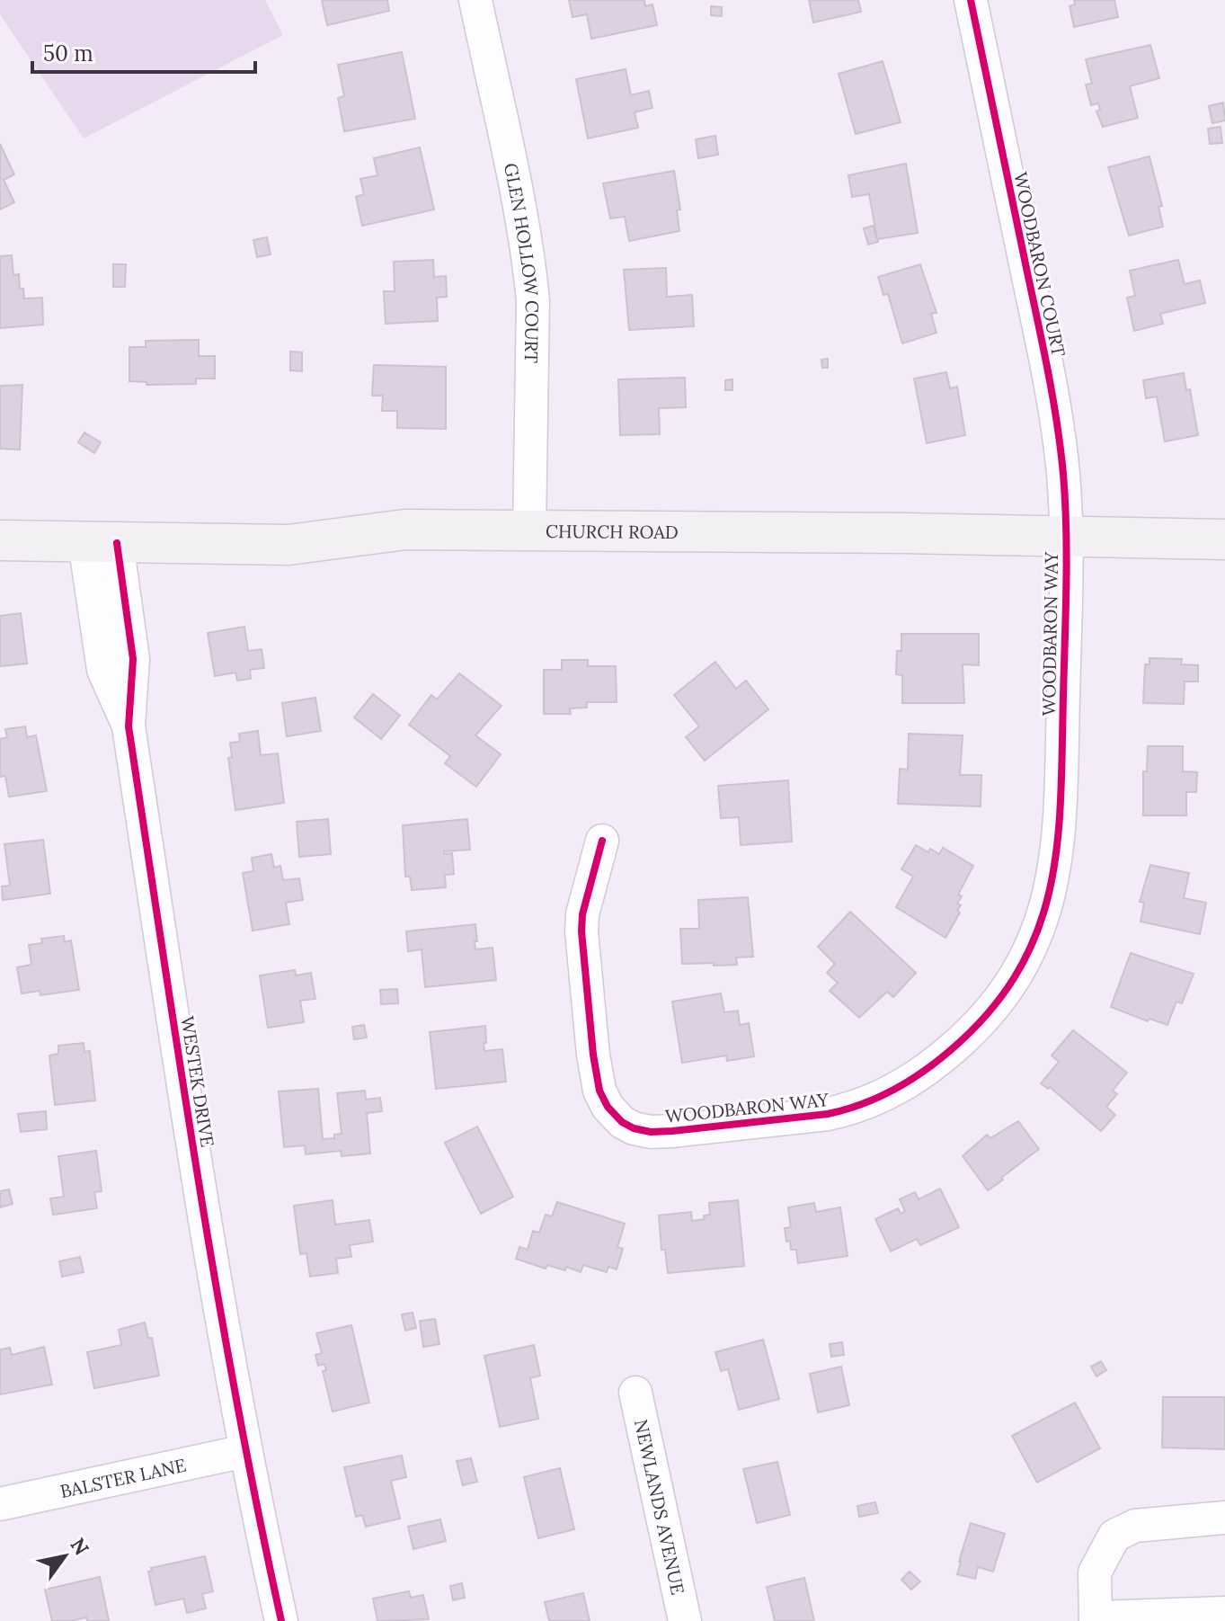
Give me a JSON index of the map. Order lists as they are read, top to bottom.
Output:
{
  "streets": {
    "main road": ["CHURCH ROAD"],
    "street": [
      "GLEN HOLLOW COURT",
      "WOODBARON COURT",
      "WOODBARON WAY",
      "WESTEK DRIVE",
      "BALSTER LANE",
      "NEWLANDS AVENUE"
    ]
  },
  "crossings": [
    ["GLEN HOLLOW COURT", "CHURCH ROAD"],
    ["WOODBARON COURT", "CHURCH ROAD"],
    ["WOODBARON COURT", "WOODBARON WAY"],
    ["CHURCH ROAD", "WOODBARON WAY"],
    ["CHURCH ROAD", "WESTEK DRIVE"],
    ["WESTEK DRIVE", "BALSTER LANE"]
  ],
  "scale_bar": "50 m",
  "north": "top right"
}
